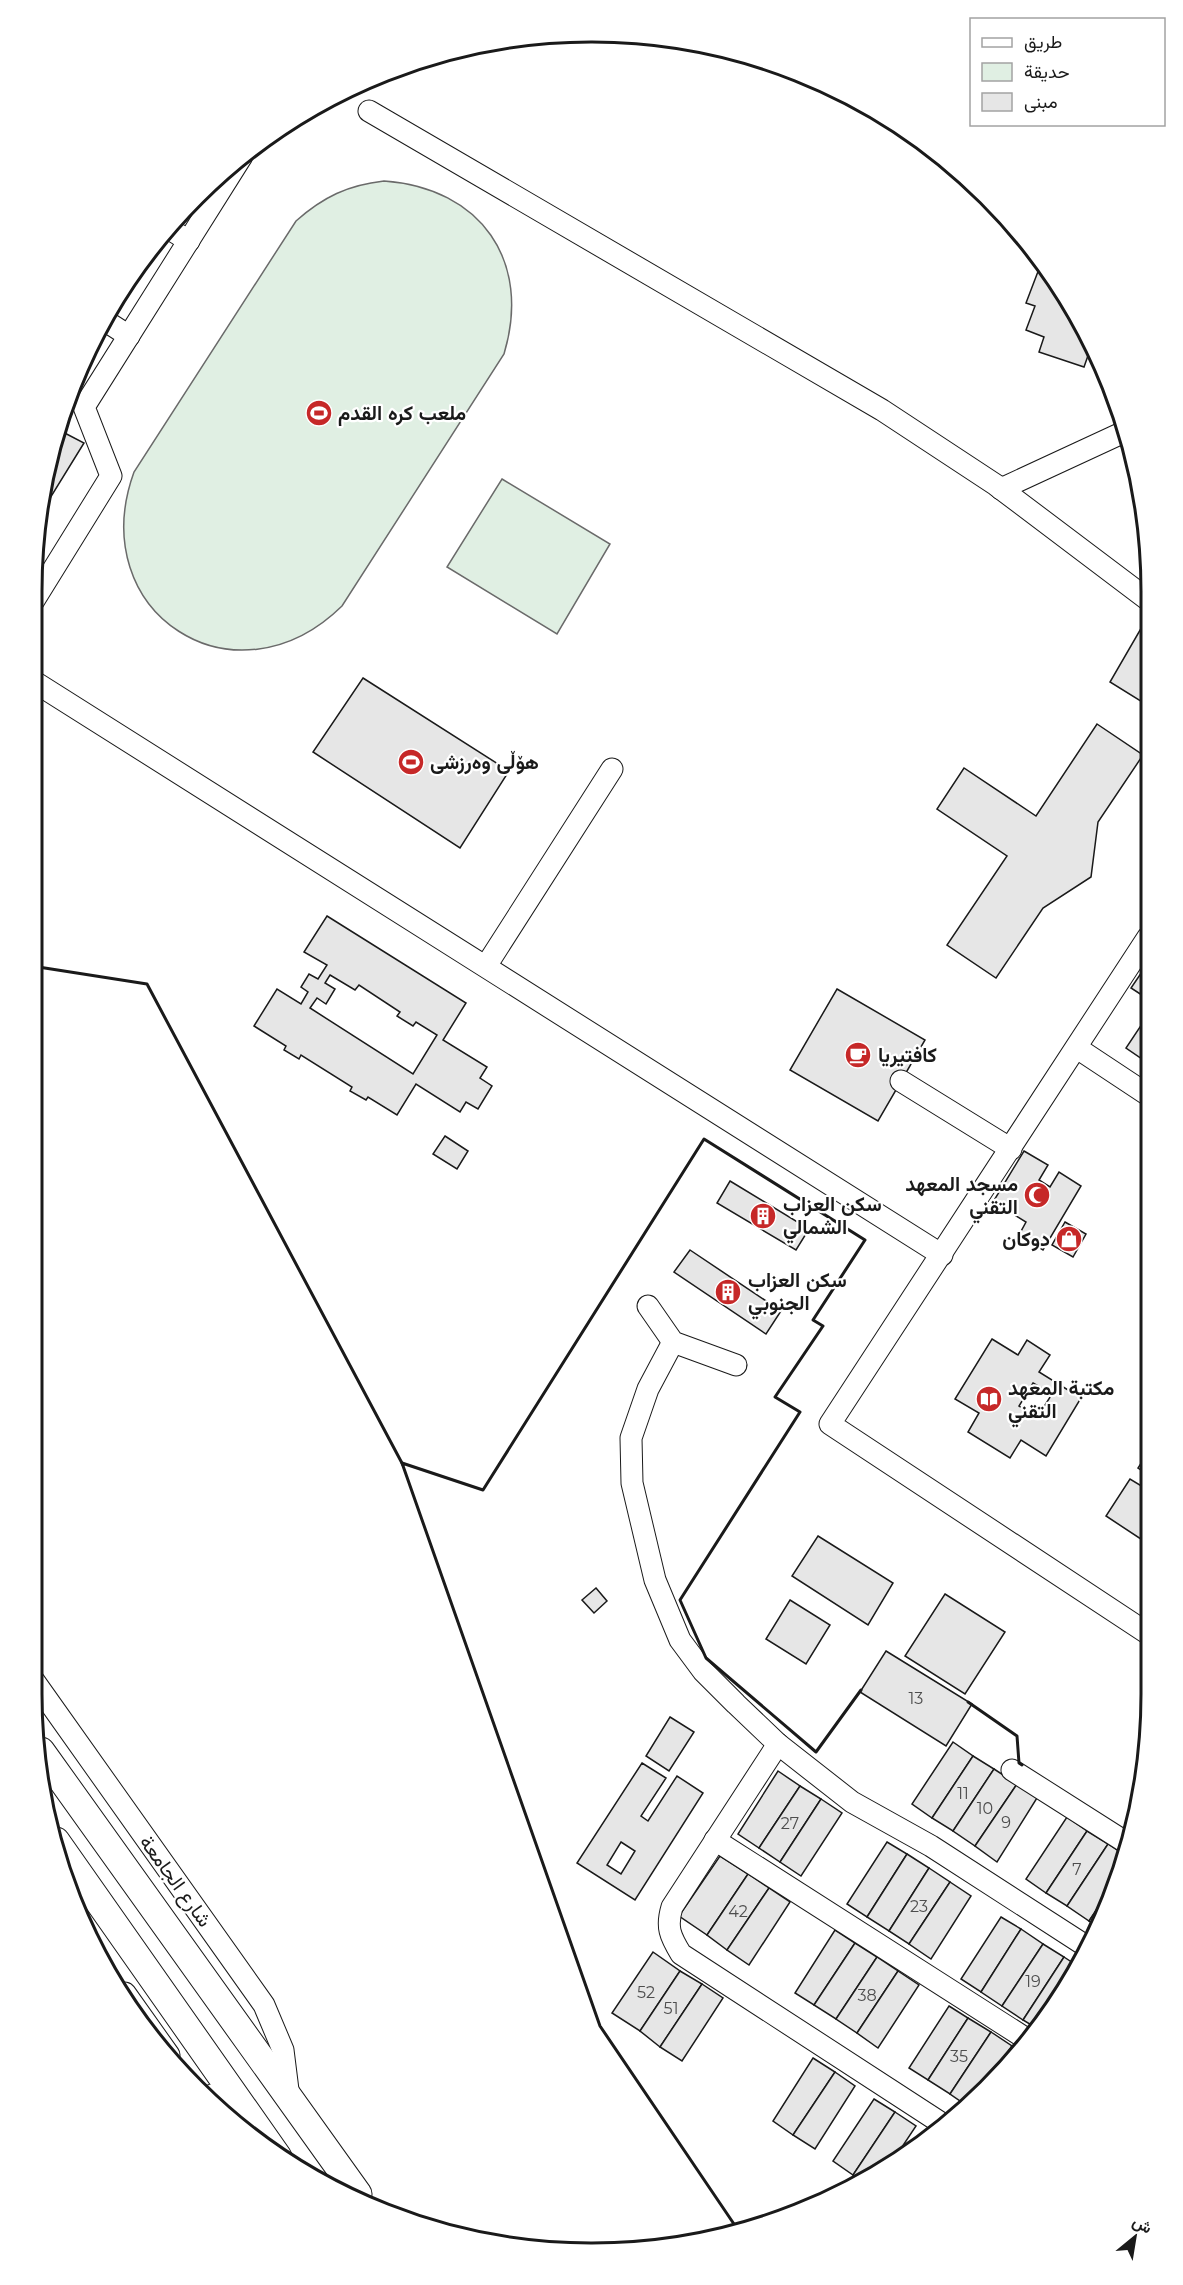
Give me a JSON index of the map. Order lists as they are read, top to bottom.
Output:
{
  "streets": {
    "street": ["شارع الجامعة"]
  },
  "places": {
    "sports": ["ملعب كره القدم", "هۆڵی وەرزشی"],
    "cafe": ["کافتیریا"],
    "mosque": ["مسجد المعهد التقني"],
    "building": ["سكن العزاب الشمالي", "سكن العزاب الجنوبي"],
    "shop": ["دوکان"],
    "library": ["مكتبة المعهد التقني"]
  },
  "house_numbers": [
    "13",
    "11",
    "10",
    "9",
    "27",
    "7",
    "23",
    "42",
    "19",
    "52",
    "38",
    "51",
    "35"
  ],
  "legend": ["طريق", "حديقة", "مبنى"],
  "north": "top right"
}
